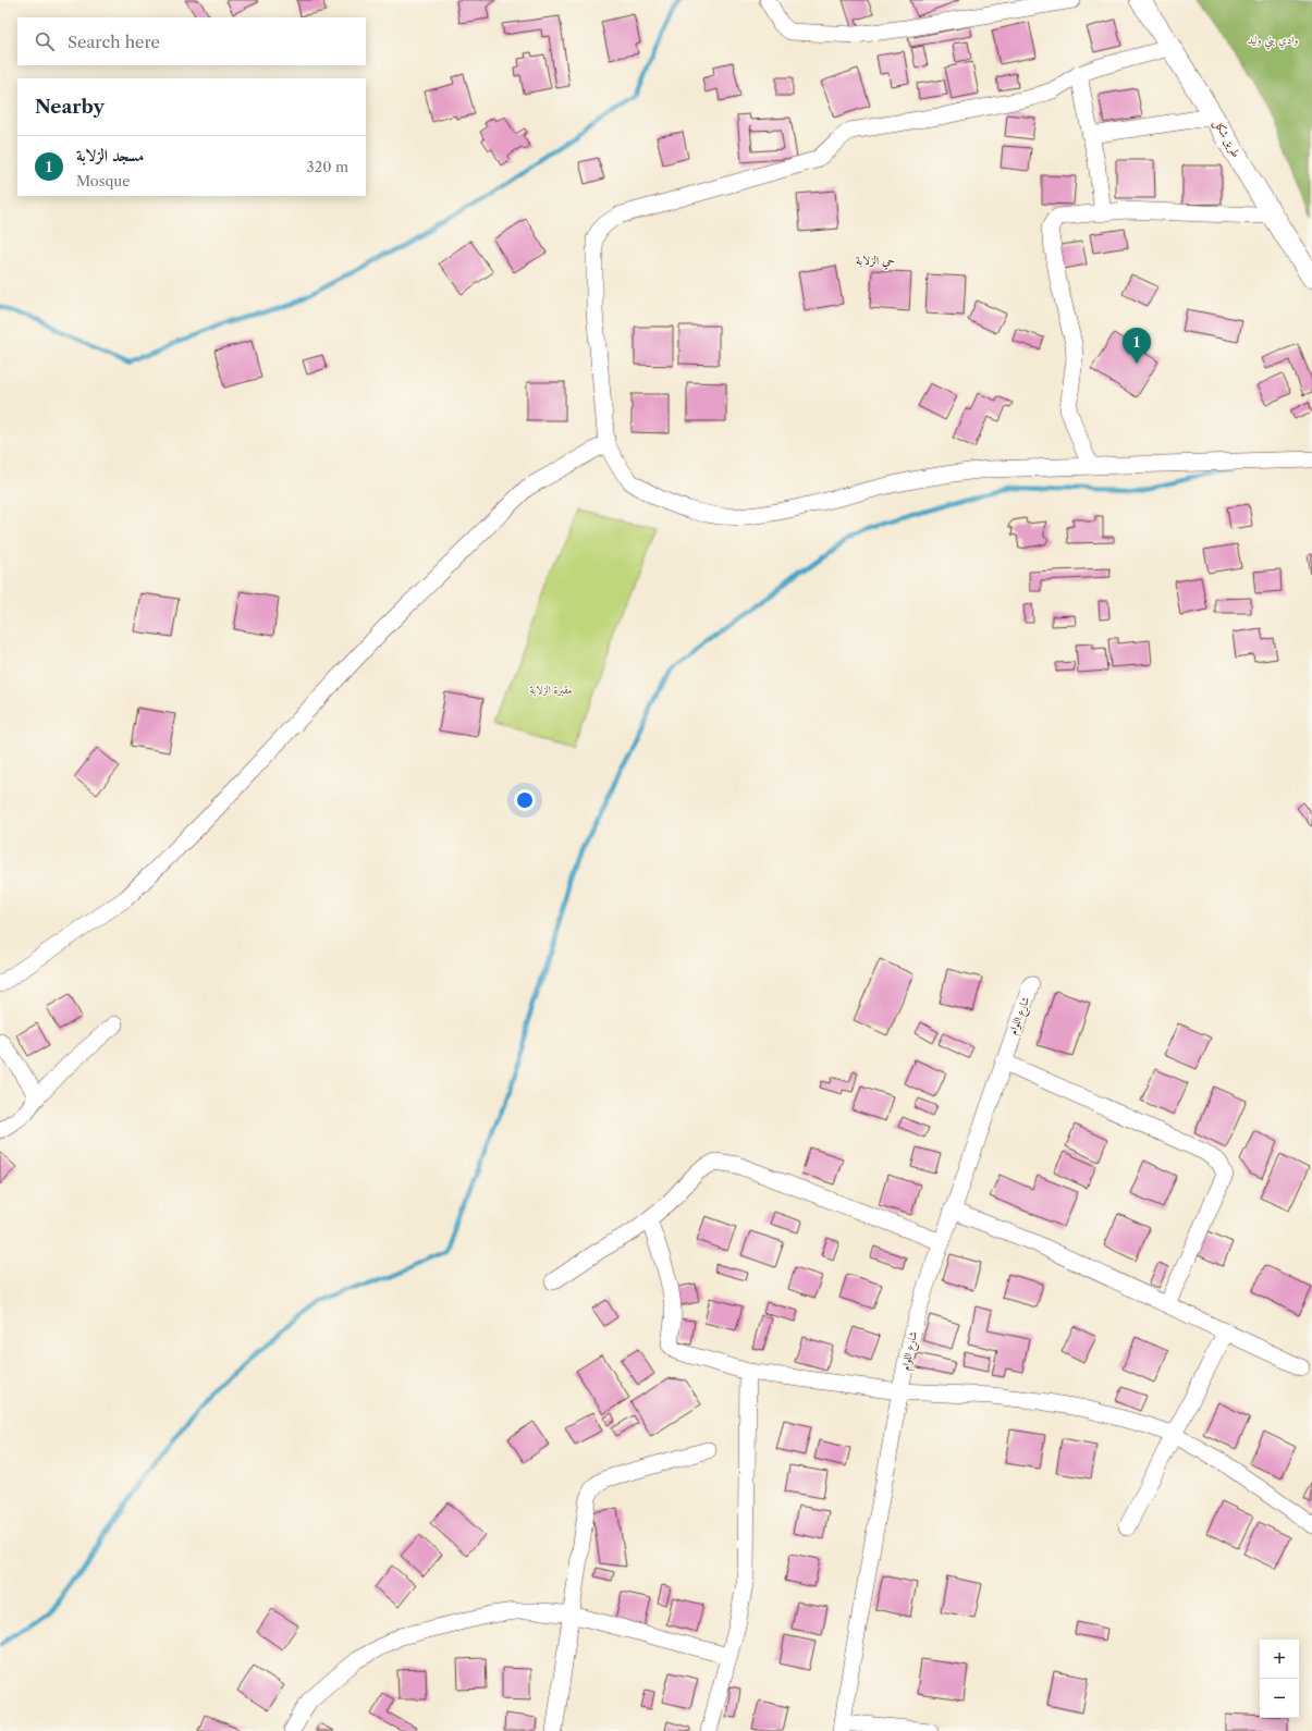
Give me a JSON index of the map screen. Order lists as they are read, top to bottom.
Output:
{
  "streets": {
    "main road": ["طريق شكل"],
    "street": ["شارع اللوام"]
  },
  "districts": ["حي الزلابة"],
  "parks": ["وادي بني وليد", "مقبرة الزلابة"],
  "page": {
    "search": "Search here",
    "heading": "Nearby",
    "list": [
      {
        "mark": "1",
        "name": "مسجد الزلابة",
        "note": "Mosque",
        "value": "320 m"
      }
    ],
    "pins": "1",
    "map_buttons": ["+", "−"]
  }
}
